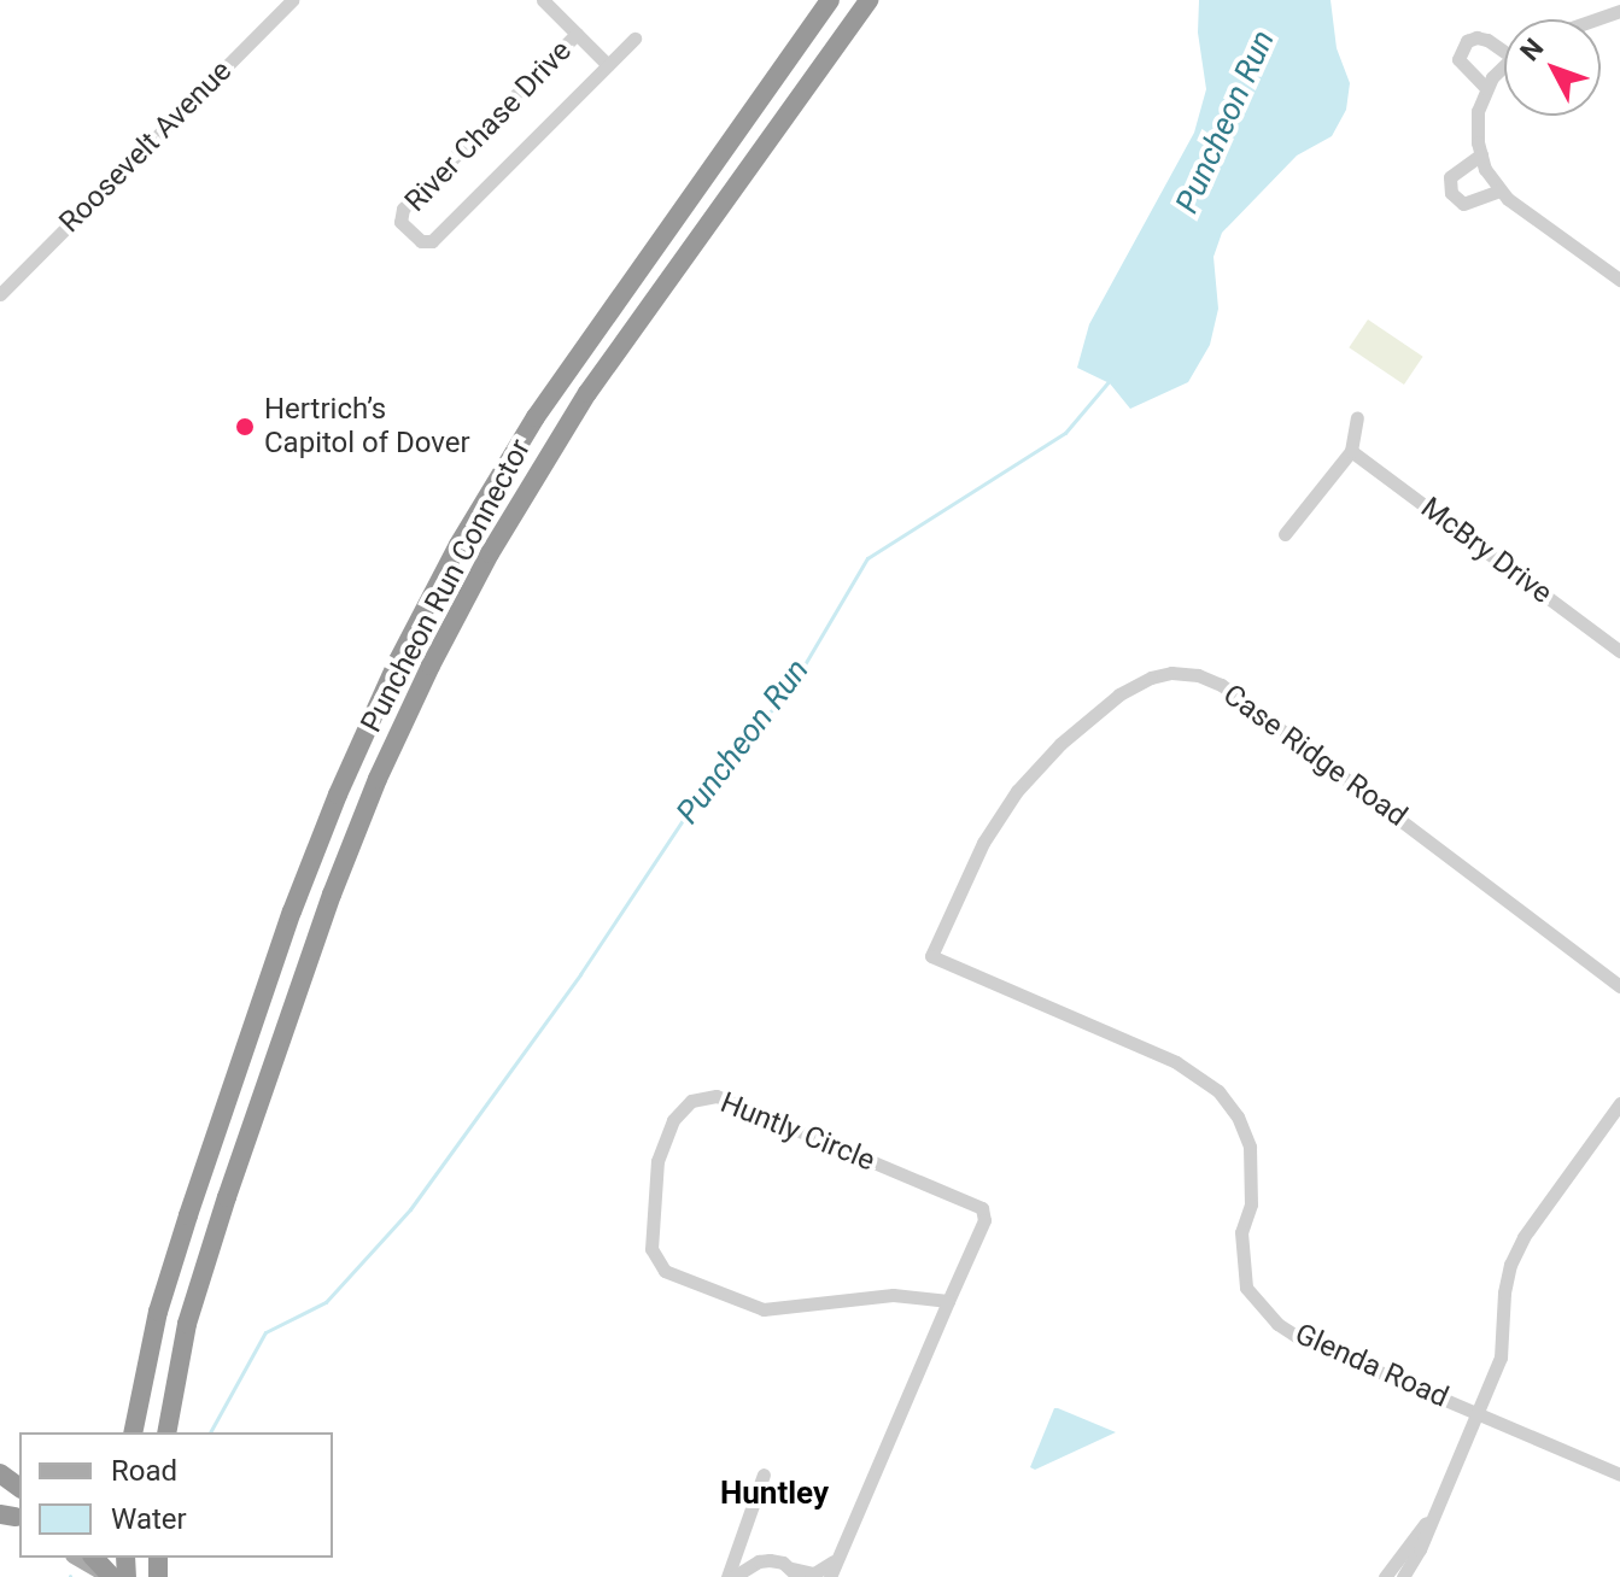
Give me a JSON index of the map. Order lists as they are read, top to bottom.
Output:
{
  "streets": {
    "highway": ["Puncheon Run Connector"],
    "street": [
      "River Chase Drive",
      "Roosevelt Avenue",
      "McBry Drive",
      "Case Ridge Road",
      "Huntly Circle",
      "Glenda Road"
    ]
  },
  "crossings": [
    ["Case Ridge Road", "Glenda Road"]
  ],
  "districts": ["Huntley"],
  "water": ["Puncheon Run"],
  "places": ["Hertrich’s Capitol of Dover"],
  "legend": ["Road", "Water"],
  "north": "top left"
}
